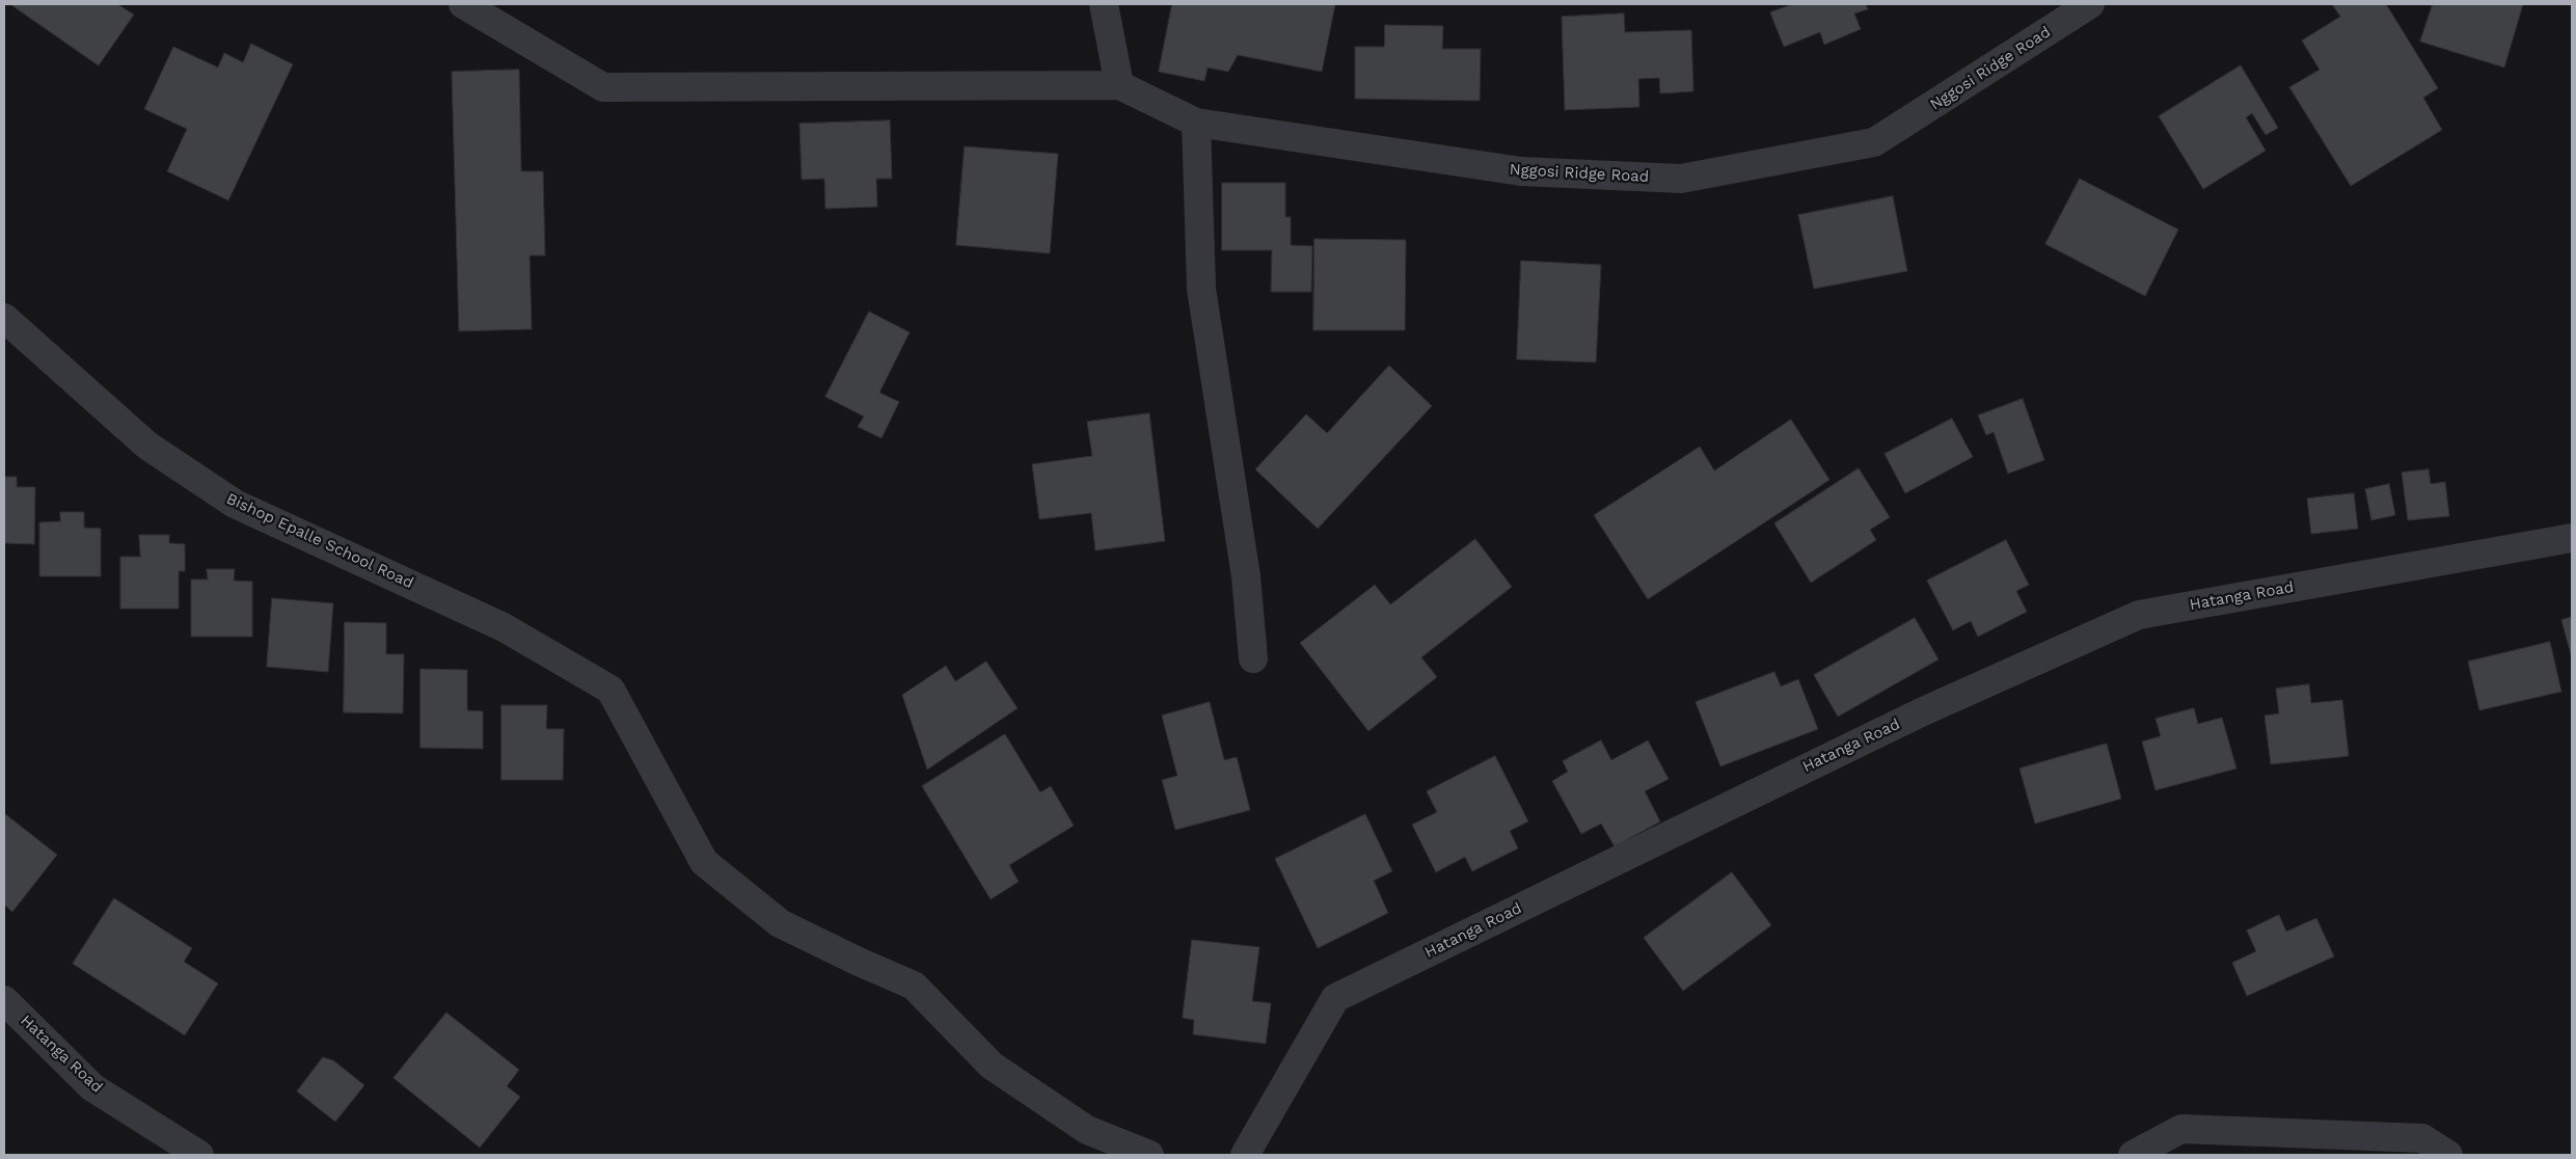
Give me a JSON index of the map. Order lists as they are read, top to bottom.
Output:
{
  "streets": {
    "street": ["Nggosi Ridge Road", "Bishop Epalle School Road", "Hatanga Road"]
  }
}
